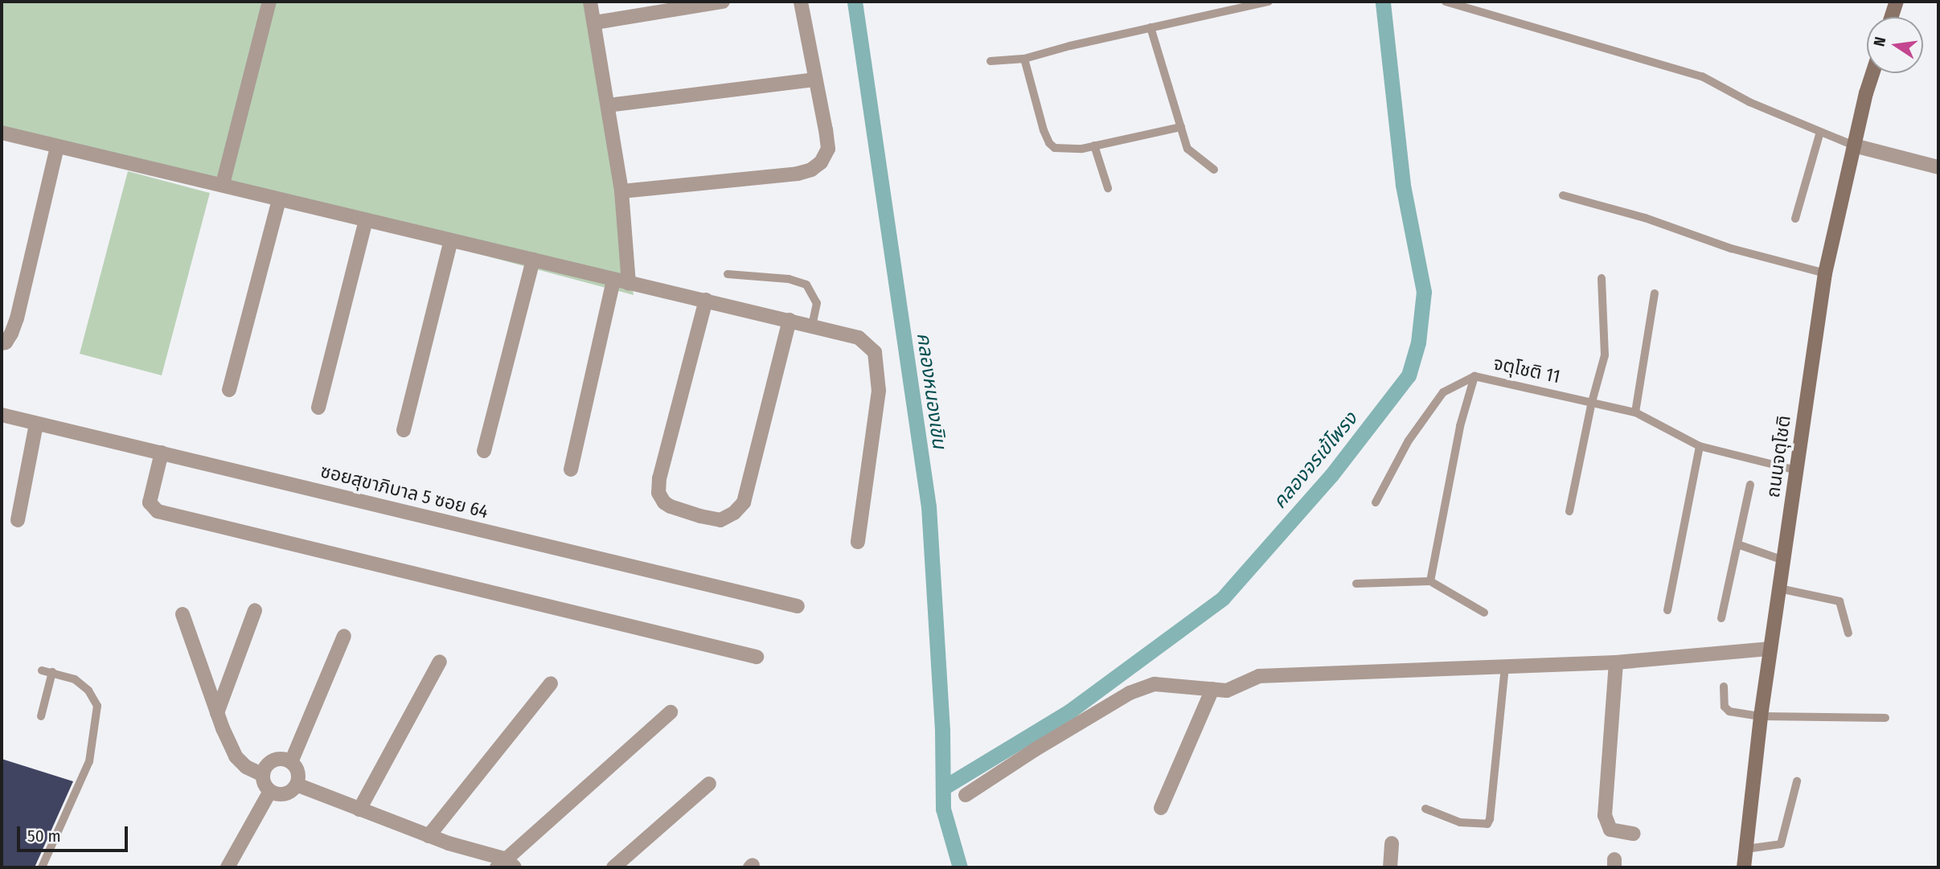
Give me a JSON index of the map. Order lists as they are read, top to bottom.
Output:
{
  "streets": {
    "street": ["ถนนจตุโชติ", "ซอยสุขาภิบาล 5 ซอย 64"],
    "lane": ["จตุโชติ 11"]
  },
  "crossings": [
    ["จตุโชติ 11", "ถนนจตุโชติ"]
  ],
  "water": ["คลองหนองเขิน", "คลองจรเข้โพรง"],
  "scale_bar": "50 m",
  "north": "left"
}
